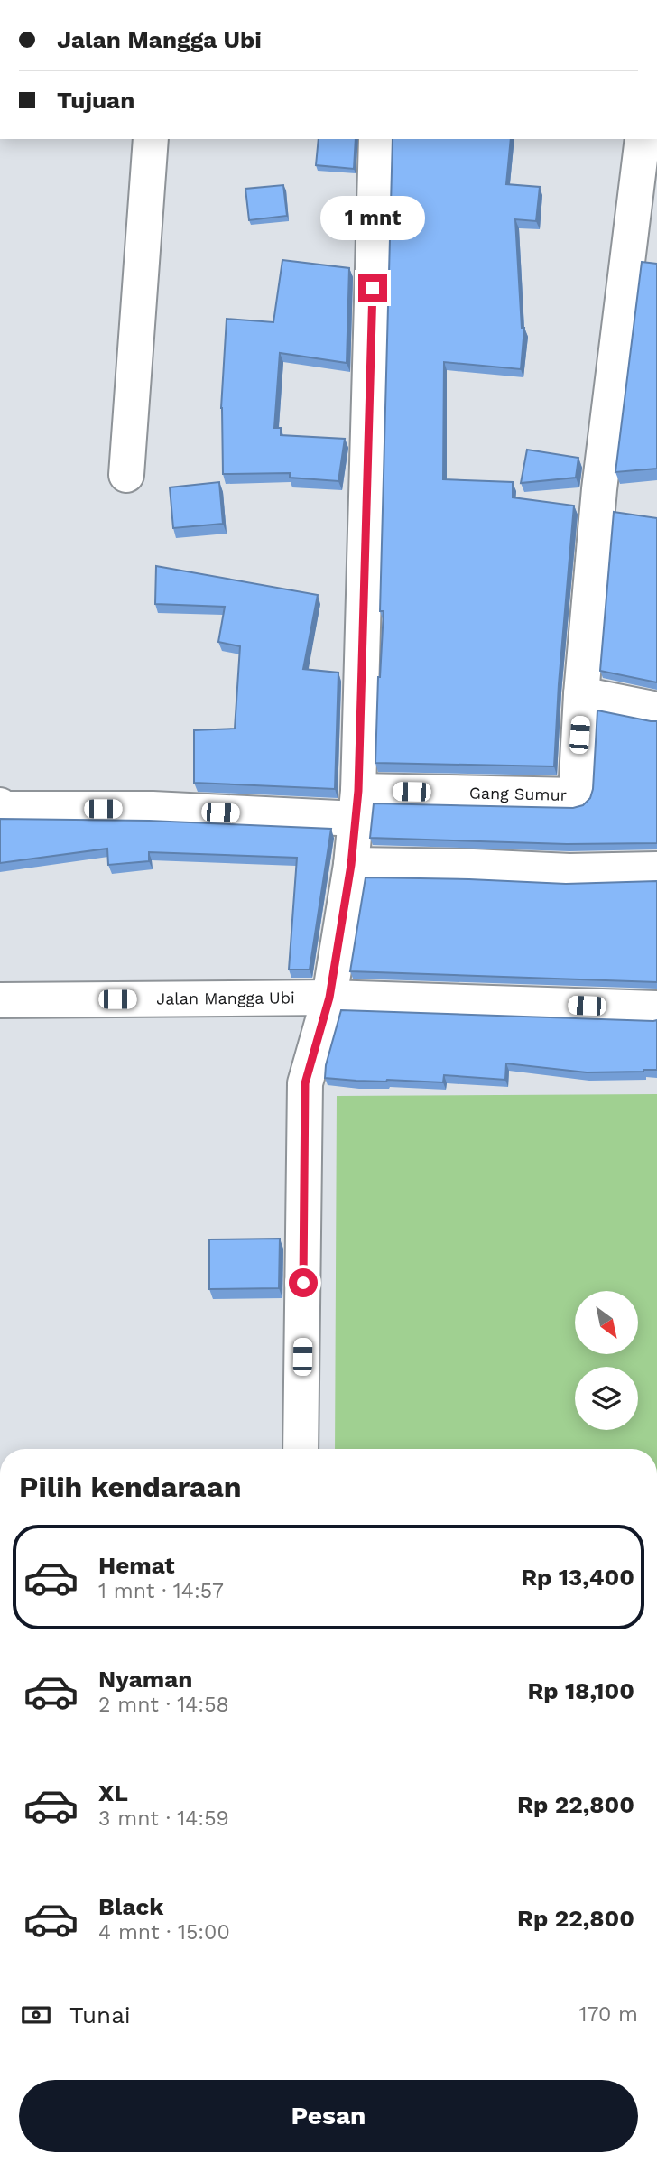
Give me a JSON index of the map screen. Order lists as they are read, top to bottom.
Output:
{
  "streets": {
    "street": ["Gang Sumur", "Jalan Mangga Ubi"]
  },
  "north": "bottom right",
  "page": {
    "banner": ["Jalan Mangga Ubi", "Tujuan"],
    "bubble": "1 mnt",
    "heading": "Pilih kendaraan",
    "list": [
      {
        "name": "Hemat",
        "note": "1 mnt · 14:57",
        "value": "Rp 13,400"
      },
      {
        "name": "Nyaman",
        "note": "2 mnt · 14:58",
        "value": "Rp 18,100"
      },
      {
        "name": "XL",
        "note": "3 mnt · 14:59",
        "value": "Rp 22,800"
      },
      {
        "name": "Black",
        "note": "4 mnt · 15:00",
        "value": "Rp 22,800"
      }
    ],
    "pay": ["Tunai", "170 m"],
    "buttons": "Pesan"
  }
}
